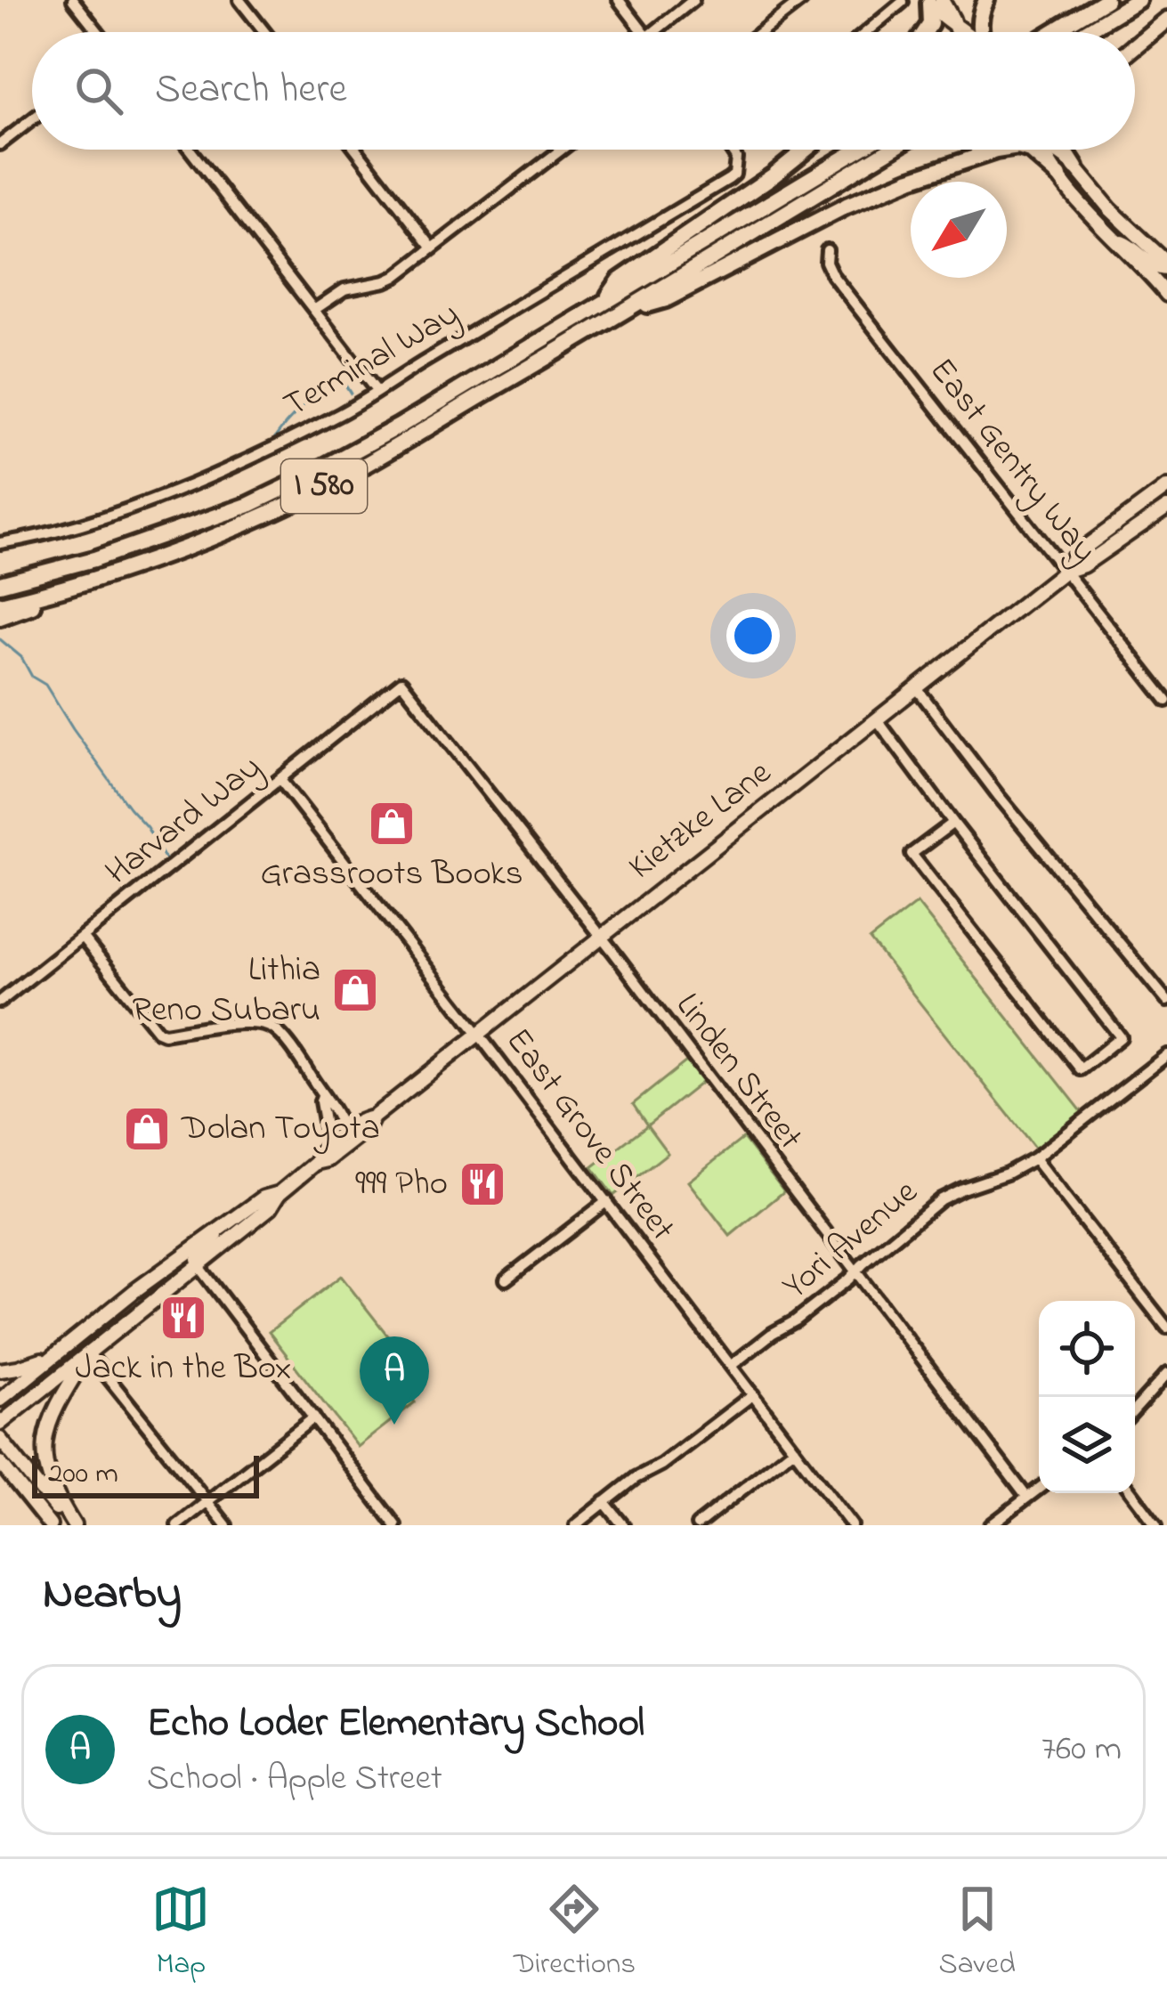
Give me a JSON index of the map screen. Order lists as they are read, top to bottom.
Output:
{
  "streets": {
    "highway": ["I 580"],
    "main road": ["Kietzke Lane"],
    "street": [
      "Terminal Way",
      "East Gentry Way",
      "Harvard Way",
      "Linden Street",
      "East Grove Street",
      "Yori Avenue"
    ]
  },
  "crossings": [
    ["East Gentry Way", "Kietzke Lane"],
    ["Harvard Way", "Linden Street"],
    ["Harvard Way", "East Grove Street"],
    ["Kietzke Lane", "Linden Street"],
    ["Kietzke Lane", "East Grove Street"],
    ["Linden Street", "Yori Avenue"],
    ["East Grove Street", "Yori Avenue"]
  ],
  "places": {
    "shop": ["Grassroots Books", "Lithia Reno Subaru", "Dolan Toyota"],
    "restaurant": ["999 Pho", "Jack in the Box"]
  },
  "scale_bar": "200 m",
  "north": "bottom left",
  "page": {
    "search": "Search here",
    "pins": "A",
    "scale": "200 m",
    "heading": "Nearby",
    "list": [
      {
        "mark": "A",
        "name": "Echo Loder Elementary School",
        "note": "School · Apple Street",
        "value": "760 m"
      }
    ],
    "nav": ["Map", "Directions", "Saved"]
  }
}
